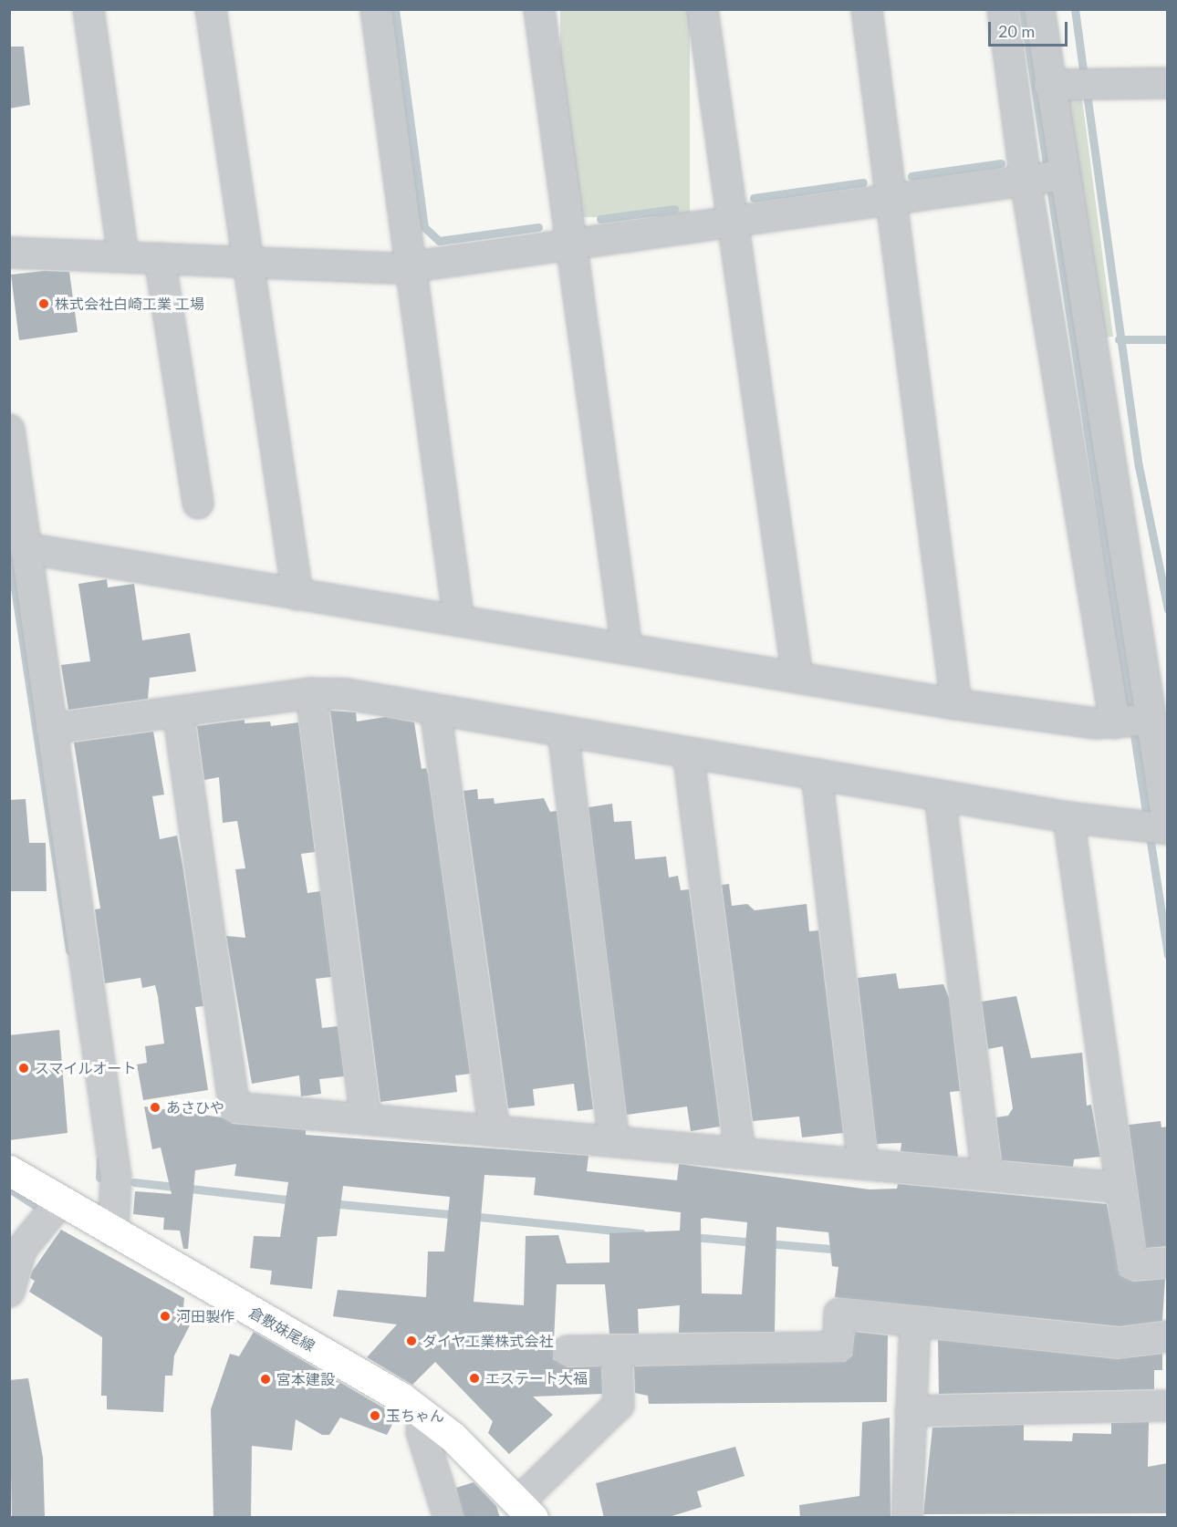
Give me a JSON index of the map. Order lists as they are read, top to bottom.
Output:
{
  "streets": {
    "main road": ["倉敷妹尾線"]
  },
  "places": [
    "株式会社白崎工業 工場",
    "スマイルオート",
    "あさひや",
    "河田製作",
    "ダイヤ工業株式会社",
    "エステート大福",
    "宮本建設",
    "玉ちゃん"
  ],
  "scale_bar": "20 m"
}
